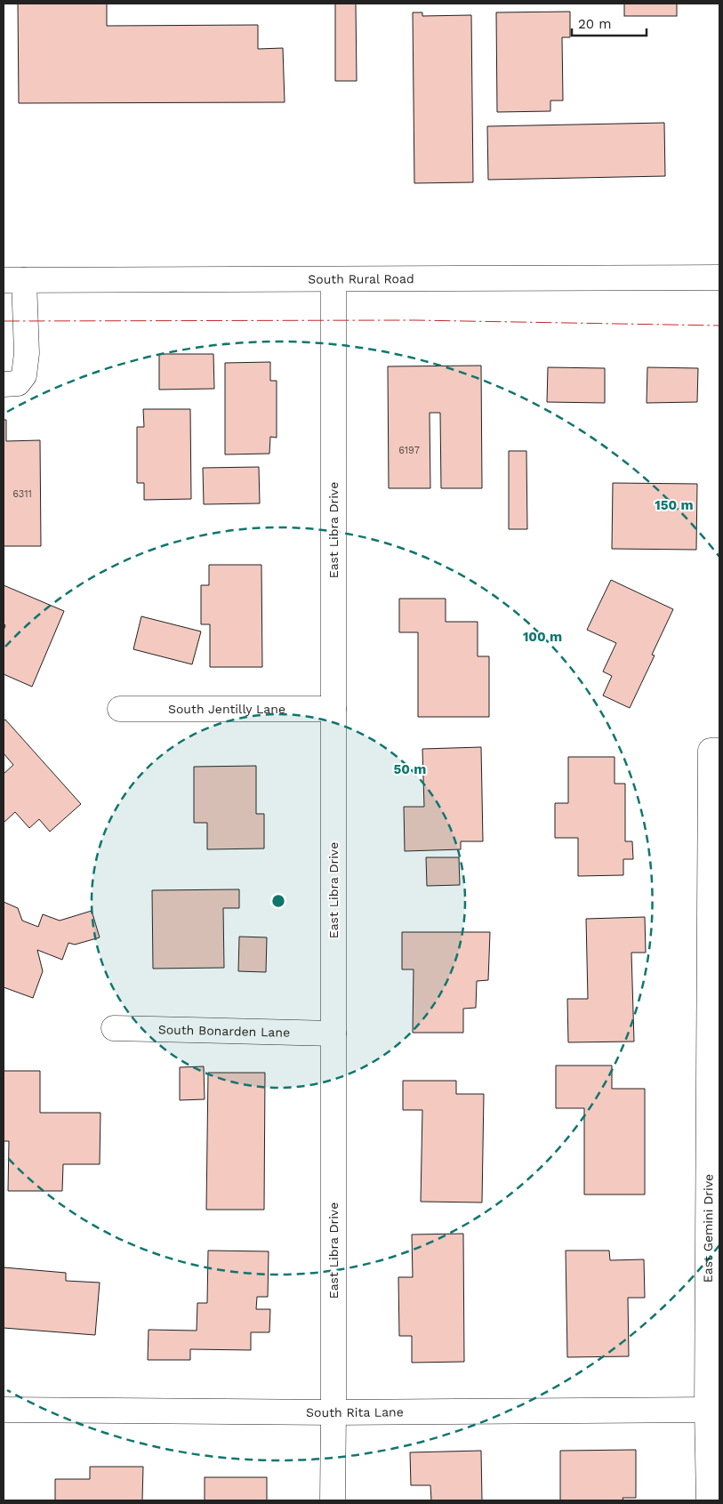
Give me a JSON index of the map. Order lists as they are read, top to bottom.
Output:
{
  "streets": {
    "street": [
      "South Rural Road",
      "East Libra Drive",
      "South Jentilly Lane",
      "South Bonarden Lane",
      "East Gemini Drive",
      "South Rita Lane"
    ]
  },
  "crossings": [
    ["South Rural Road", "East Libra Drive"],
    ["East Libra Drive", "South Jentilly Lane"],
    ["East Libra Drive", "South Bonarden Lane"],
    ["East Libra Drive", "South Rita Lane"],
    ["East Gemini Drive", "South Rita Lane"]
  ],
  "house_numbers": ["6197", "6311"],
  "scale_bar": "20 m",
  "rings": ["150 m", "100 m", "50 m"]
}
